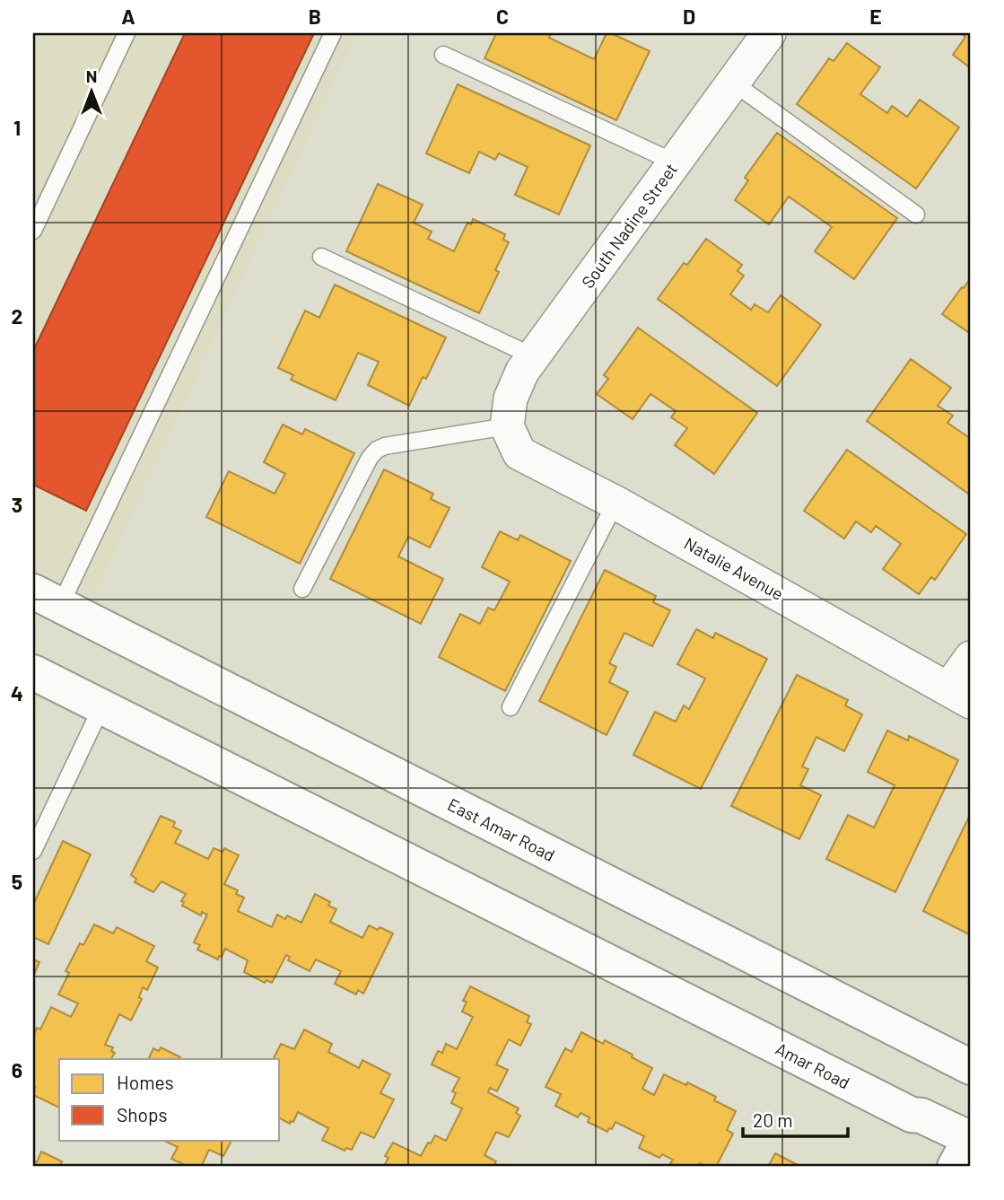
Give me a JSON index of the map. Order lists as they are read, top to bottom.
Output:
{
  "streets": {
    "main road": ["East Amar Road", "Amar Road"],
    "street": ["South Nadine Street", "Natalie Avenue"]
  },
  "crossings": [
    ["South Nadine Street", "Natalie Avenue"]
  ],
  "legend": ["Homes", "Shops"],
  "scale_bar": "20 m",
  "north": "top",
  "grid": {
    "columns": [
      "A",
      "B",
      "C",
      "D",
      "E"
    ],
    "rows": [
      "1",
      "2",
      "3",
      "4",
      "5",
      "6"
    ]
  }
}
